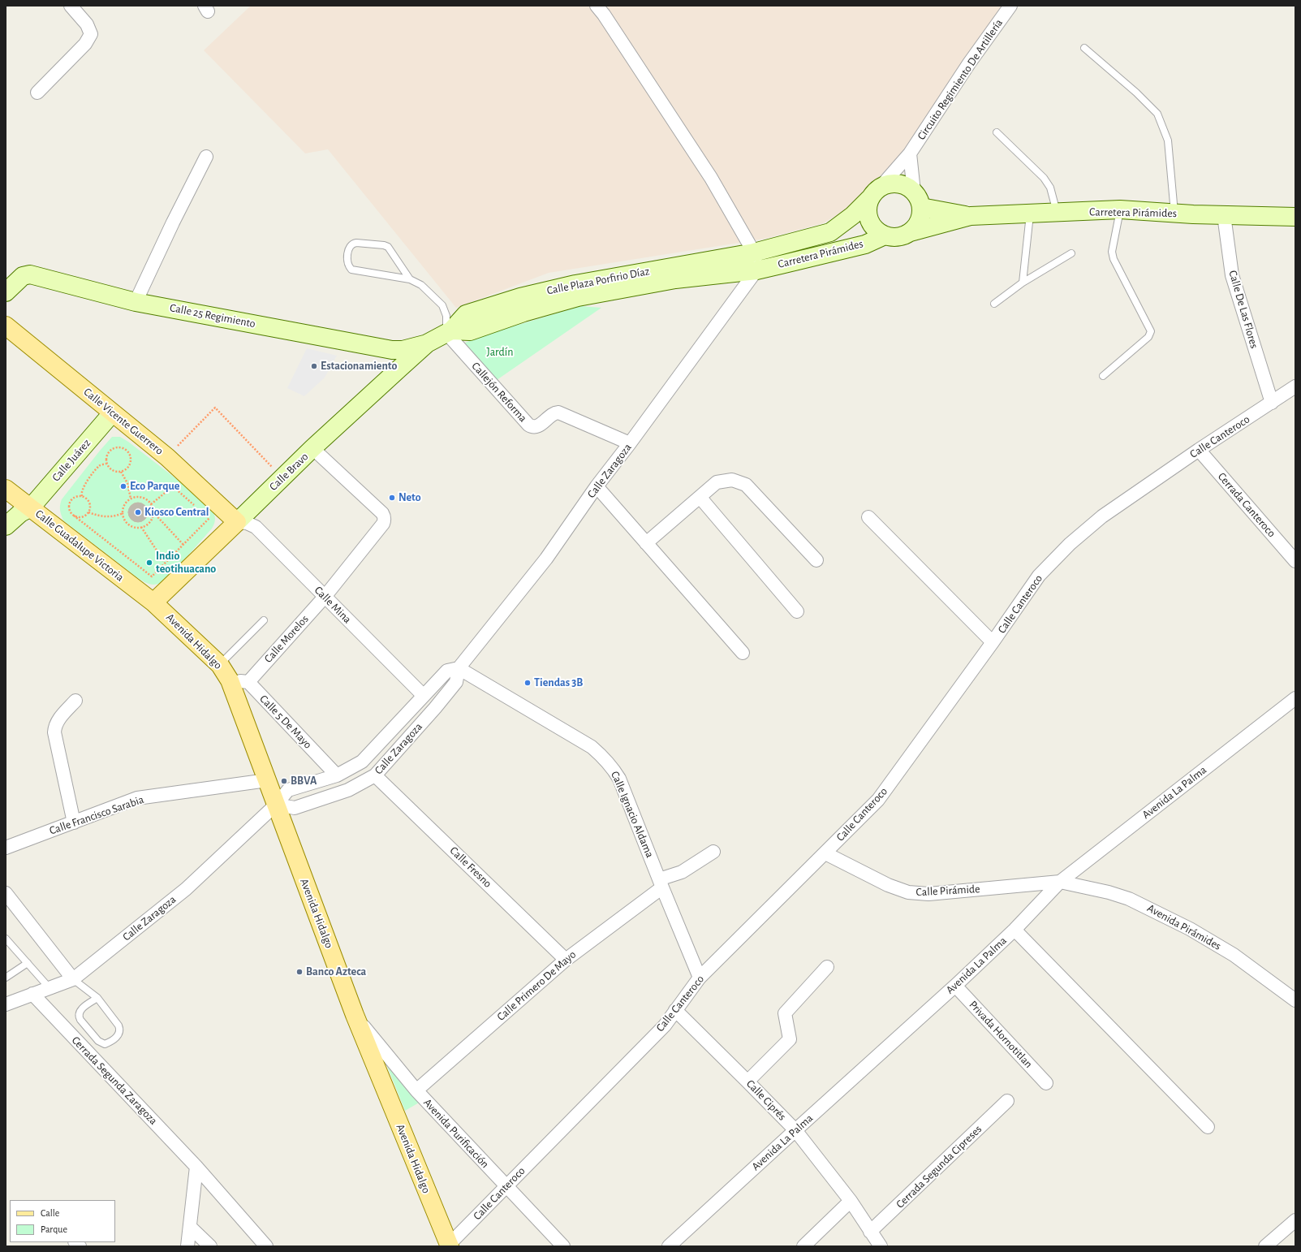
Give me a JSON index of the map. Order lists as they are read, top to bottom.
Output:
{
  "streets": {
    "main road": [
      "Carretera Pirámides",
      "Calle Plaza Porfirio Díaz",
      "Calle 25 Regimiento",
      "Calle Vicente Guerrero",
      "Calle Juárez",
      "Calle Bravo",
      "Calle Guadalupe Victoria",
      "Avenida Hidalgo"
    ],
    "street": [
      "Circuito Regimiento De Artillería",
      "Calle De Las Flores",
      "Callejón Reforma",
      "Calle Canteroco",
      "Calle Zaragoza",
      "Cerrada Canteroco",
      "Calle Mina",
      "Calle Morelos",
      "Calle 5 De Mayo",
      "Avenida La Palma",
      "Calle Ignacio Aldama",
      "Calle Francisco Sarabia",
      "Calle Fresno",
      "Calle Pirámide",
      "Avenida Pirámides",
      "Calle Primero De Mayo",
      "Privada Hornotitlan",
      "Cerrada Segunda Zaragoza",
      "Calle Ciprés",
      "Avenida Purificación",
      "Cerrada Segunda Cipreses"
    ]
  },
  "crossings": [
    ["Circuito Regimiento De Artillería", "Carretera Pirámides"],
    ["Carretera Pirámides", "Calle Plaza Porfirio Díaz"],
    ["Carretera Pirámides", "Calle De Las Flores"],
    ["Carretera Pirámides", "Calle Zaragoza"],
    ["Calle Plaza Porfirio Díaz", "Calle 25 Regimiento"],
    ["Calle Plaza Porfirio Díaz", "Callejón Reforma"],
    ["Calle Plaza Porfirio Díaz", "Calle Zaragoza"],
    ["Calle Plaza Porfirio Díaz", "Calle Bravo"],
    ["Calle De Las Flores", "Calle Canteroco"],
    ["Calle 25 Regimiento", "Calle Bravo"],
    ["Callejón Reforma", "Calle Zaragoza"],
    ["Calle Vicente Guerrero", "Calle Juárez"],
    ["Calle Vicente Guerrero", "Calle Bravo"],
    ["Calle Vicente Guerrero", "Calle Mina"],
    ["Calle Canteroco", "Cerrada Canteroco"],
    ["Calle Canteroco", "Avenida Hidalgo"],
    ["Calle Canteroco", "Calle Ignacio Aldama"],
    ["Calle Canteroco", "Calle Pirámide"],
    ["Calle Canteroco", "Calle Ciprés"],
    ["Calle Canteroco", "Avenida Purificación"],
    ["Calle Juárez", "Calle Guadalupe Victoria"],
    ["Calle Zaragoza", "Calle Mina"],
    ["Calle Zaragoza", "Avenida Hidalgo"],
    ["Calle Zaragoza", "Calle 5 De Mayo"],
    ["Calle Zaragoza", "Calle Ignacio Aldama"],
    ["Calle Zaragoza", "Calle Fresno"],
    ["Calle Zaragoza", "Cerrada Segunda Zaragoza"],
    ["Calle Bravo", "Calle Guadalupe Victoria"],
    ["Calle Bravo", "Calle Mina"],
    ["Calle Bravo", "Calle Morelos"],
    ["Calle Bravo", "Avenida Hidalgo"],
    ["Calle Guadalupe Victoria", "Avenida Hidalgo"],
    ["Calle Mina", "Calle Morelos"],
    ["Calle Morelos", "Calle 5 De Mayo"],
    ["Avenida Hidalgo", "Calle Francisco Sarabia"],
    ["Avenida Hidalgo", "Avenida Purificación"],
    ["Avenida La Palma", "Calle Pirámide"],
    ["Avenida La Palma", "Avenida Pirámides"],
    ["Avenida La Palma", "Privada Hornotitlan"],
    ["Avenida La Palma", "Calle Ciprés"],
    ["Calle Ignacio Aldama", "Calle Primero De Mayo"],
    ["Calle Fresno", "Calle Primero De Mayo"],
    ["Calle Pirámide", "Avenida Pirámides"],
    ["Calle Primero De Mayo", "Avenida Purificación"],
    ["Calle Ciprés", "Cerrada Segunda Cipreses"]
  ],
  "parks": ["Jardín"],
  "places": [
    "Estacionamiento",
    "Eco Parque",
    "Neto",
    "Kiosco Central",
    "Indio teotihuacano",
    "Tiendas 3B",
    "BBVA",
    "Banco Azteca"
  ],
  "legend": ["Calle", "Parque"]
}
